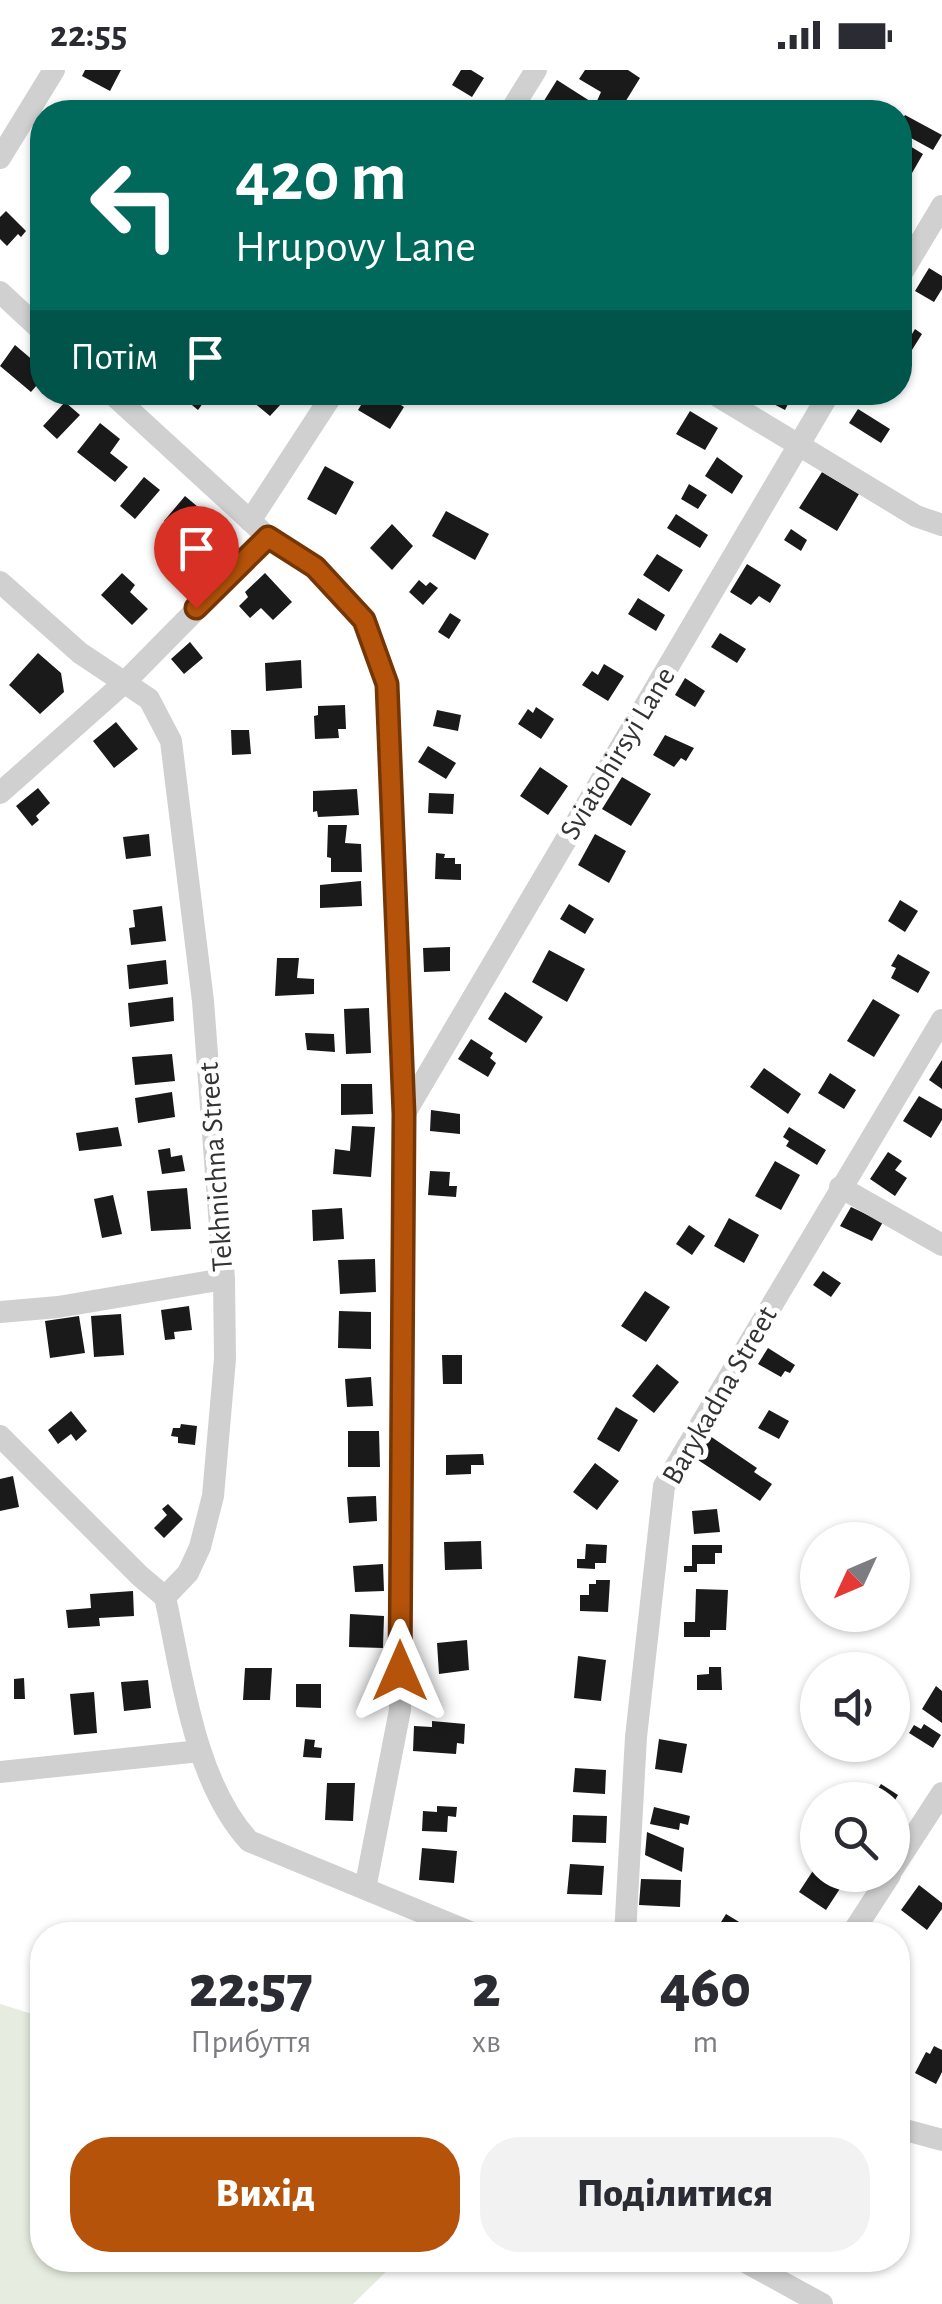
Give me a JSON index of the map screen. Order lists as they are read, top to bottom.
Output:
{
  "streets": {
    "street": ["Sviatohirsyi Lane", "Tekhnichna Street", "Barykadna Street"]
  },
  "north": "bottom left",
  "page": {
    "status": "22:55",
    "turn": ["420 m", "Hrupovy Lane"],
    "then": "Потім",
    "eta": [
      "22:57",
      "Прибуття",
      "2",
      "хв",
      "460",
      "m"
    ],
    "buttons": ["Вихід", "Поділитися"]
  }
}
